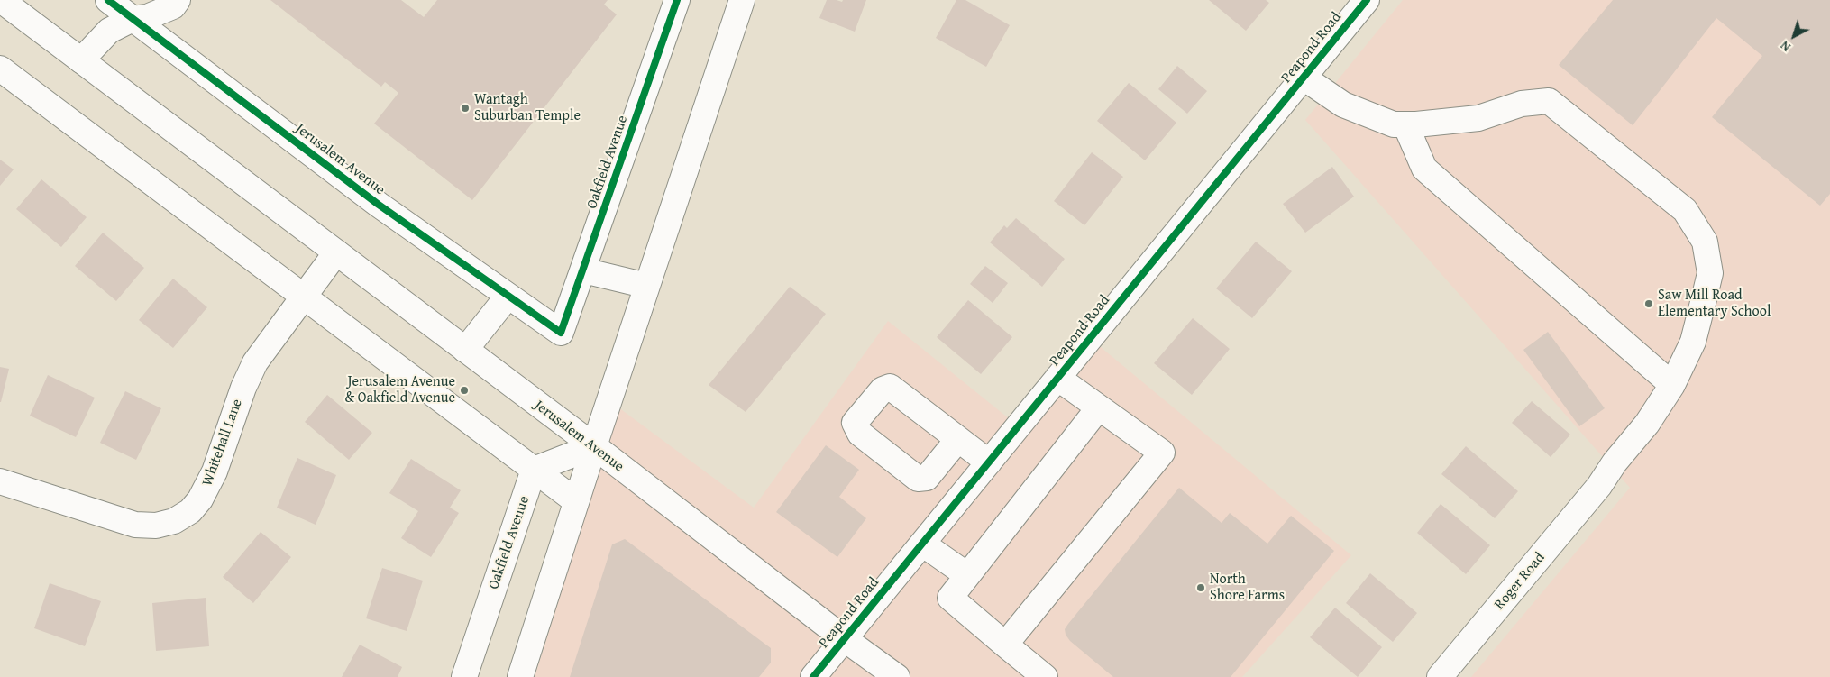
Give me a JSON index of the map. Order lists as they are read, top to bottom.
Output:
{
  "streets": {
    "street": [
      "Peapond Road",
      "Jerusalem Avenue",
      "Oakfield Avenue",
      "Whitehall Lane",
      "Roger Road"
    ]
  },
  "crossings": [
    ["Peapond Road", "Jerusalem Avenue"],
    ["Jerusalem Avenue", "Oakfield Avenue"],
    ["Jerusalem Avenue", "Whitehall Lane"]
  ],
  "places": [
    "Wantagh Suburban Temple",
    "Saw Mill Road Elementary School",
    "Jerusalem Avenue & Oakfield Avenue",
    "North Shore Farms"
  ],
  "north": "bottom left"
}
